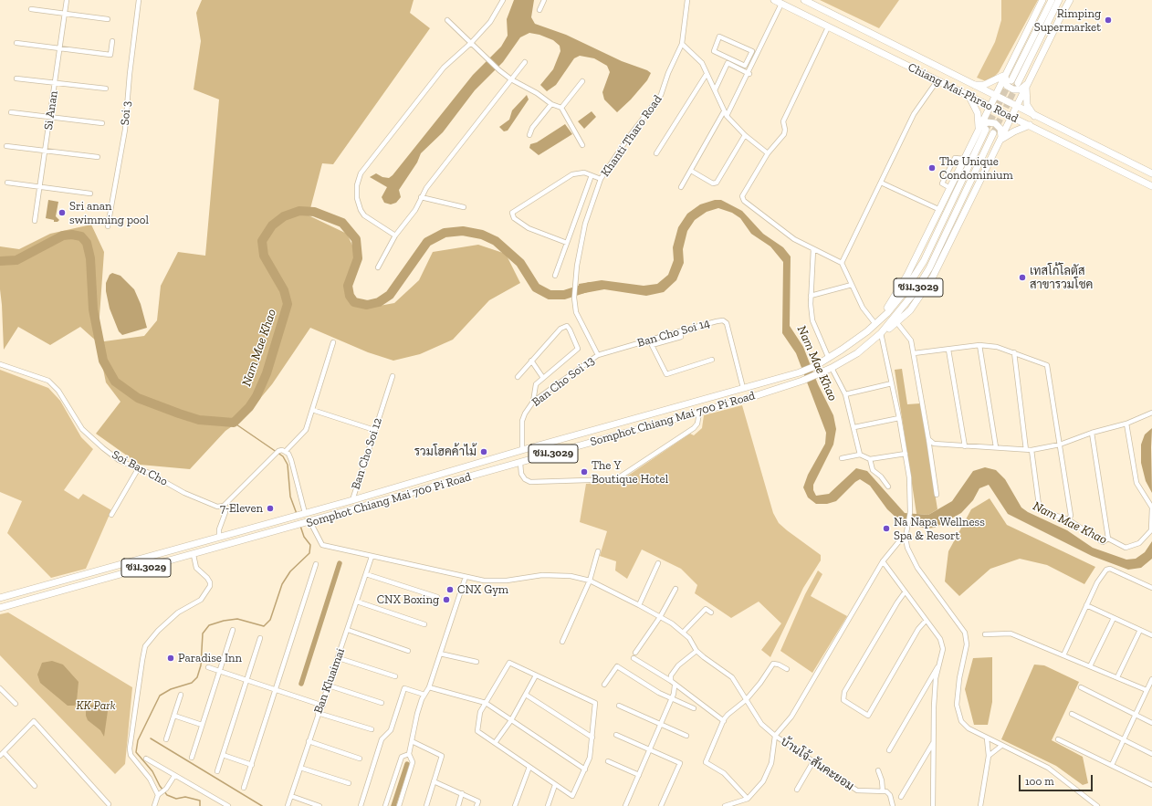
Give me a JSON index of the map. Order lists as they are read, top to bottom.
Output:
{
  "streets": {
    "main road": ["Chiang Mai-Phrao Road", "ชม.3029", "Somphot Chiang Mai 700 Pi Road"],
    "street": [
      "Si Anan",
      "Soi 3",
      "Khanti Tharo Road",
      "Ban Cho Soi 14",
      "Ban Cho Soi 13",
      "Ban Cho Soi 12",
      "Soi Ban Cho",
      "Ban Kluaimai",
      "บ้านโจ้-สันคะยอม"
    ]
  },
  "crossings": [
    ["Khanti Tharo Road", "Ban Cho Soi 14"],
    ["Khanti Tharo Road", "Ban Cho Soi 13"],
    ["Ban Cho Soi 14", "Ban Cho Soi 13"],
    ["Ban Cho Soi 14", "Somphot Chiang Mai 700 Pi Road"],
    ["Ban Cho Soi 13", "Somphot Chiang Mai 700 Pi Road"],
    ["Somphot Chiang Mai 700 Pi Road", "Ban Cho Soi 12"]
  ],
  "water": ["Nam Mae Khao"],
  "parks": ["KK Park"],
  "places": [
    "Rimping Supermarket",
    "The Unique Condominium",
    "Sri anan swimming pool",
    "เทสโก้โลตัส สาขารวมโชค",
    "รวมโฮคค้าไม้",
    "The Y Boutique Hotel",
    "7-Eleven",
    "Na Napa Wellness Spa & Resort",
    "CNX Gym",
    "CNX Boxing",
    "Paradise Inn"
  ],
  "scale_bar": "100 m"
}
